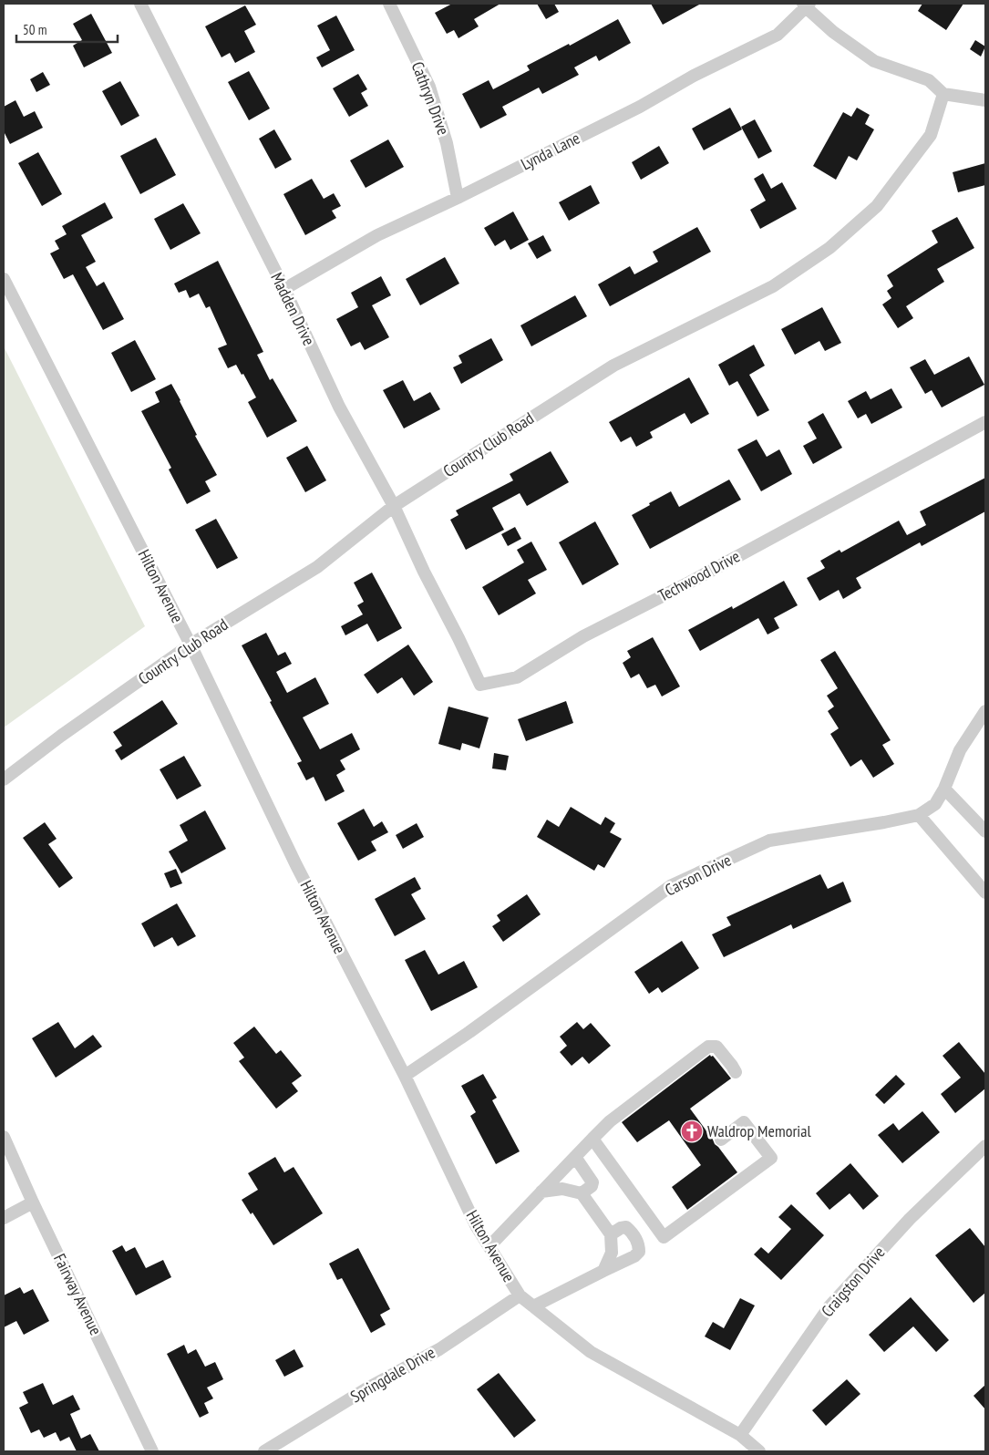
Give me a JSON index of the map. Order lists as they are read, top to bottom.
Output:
{
  "streets": {
    "street": [
      "Cathryn Drive",
      "Lynda Lane",
      "Madden Drive",
      "Country Club Road",
      "Techwood Drive",
      "Hilton Avenue",
      "Carson Drive",
      "Craigston Drive",
      "Fairway Avenue",
      "Springdale Drive"
    ]
  },
  "crossings": [
    ["Cathryn Drive", "Lynda Lane"],
    ["Lynda Lane", "Madden Drive"],
    ["Madden Drive", "Country Club Road"],
    ["Madden Drive", "Techwood Drive"],
    ["Country Club Road", "Hilton Avenue"],
    ["Hilton Avenue", "Carson Drive"],
    ["Hilton Avenue", "Craigston Drive"],
    ["Hilton Avenue", "Springdale Drive"]
  ],
  "places": {
    "church": ["Waldrop Memorial"]
  },
  "scale_bar": "50 m"
}
